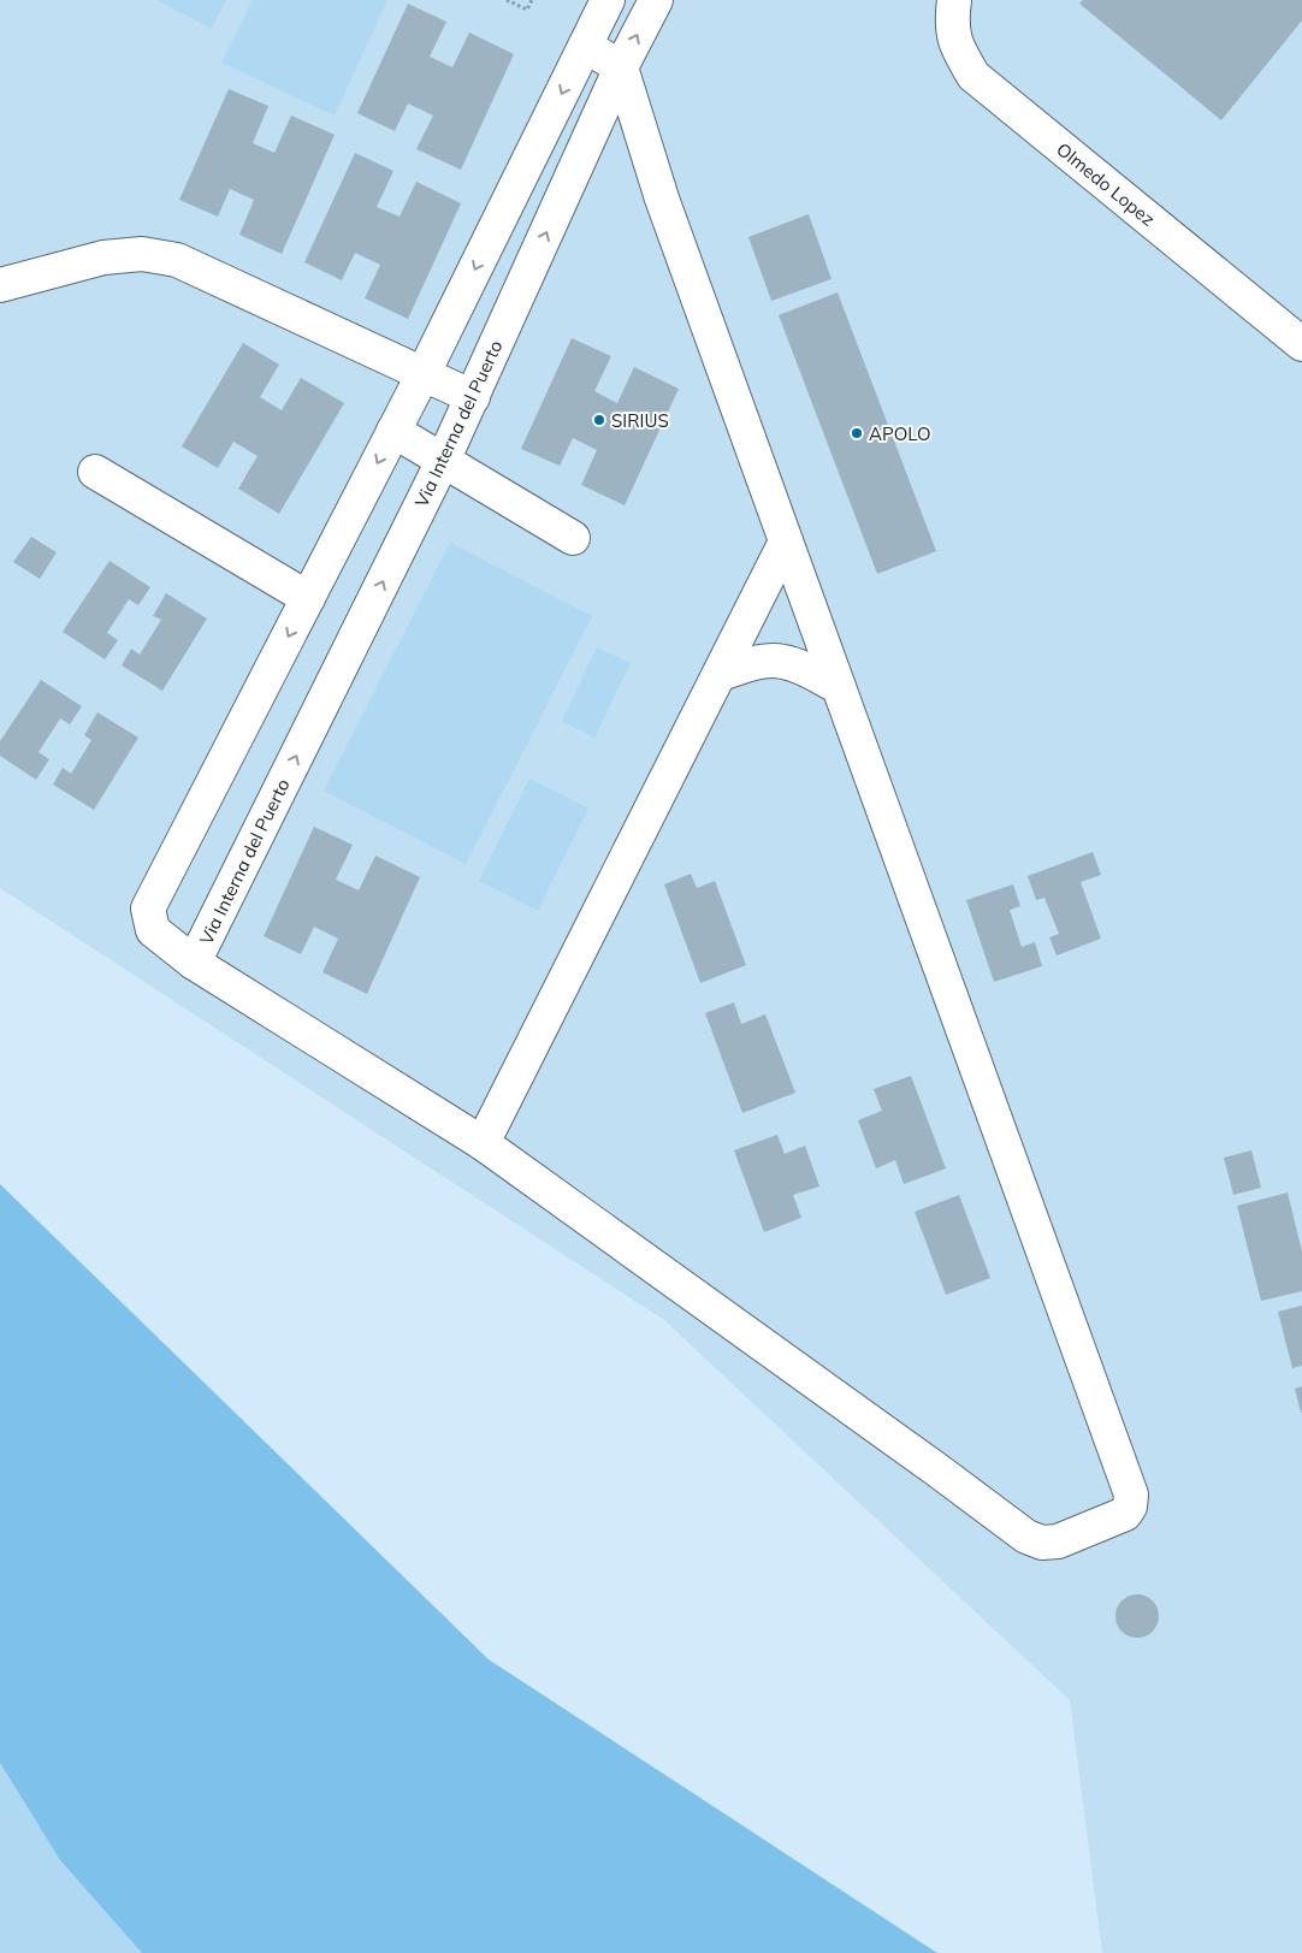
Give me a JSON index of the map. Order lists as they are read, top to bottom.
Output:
{
  "streets": {
    "street": ["Olmedo Lopez", "Via Interna del Puerto"]
  },
  "places": ["SIRIUS", "APOLO"]
}
